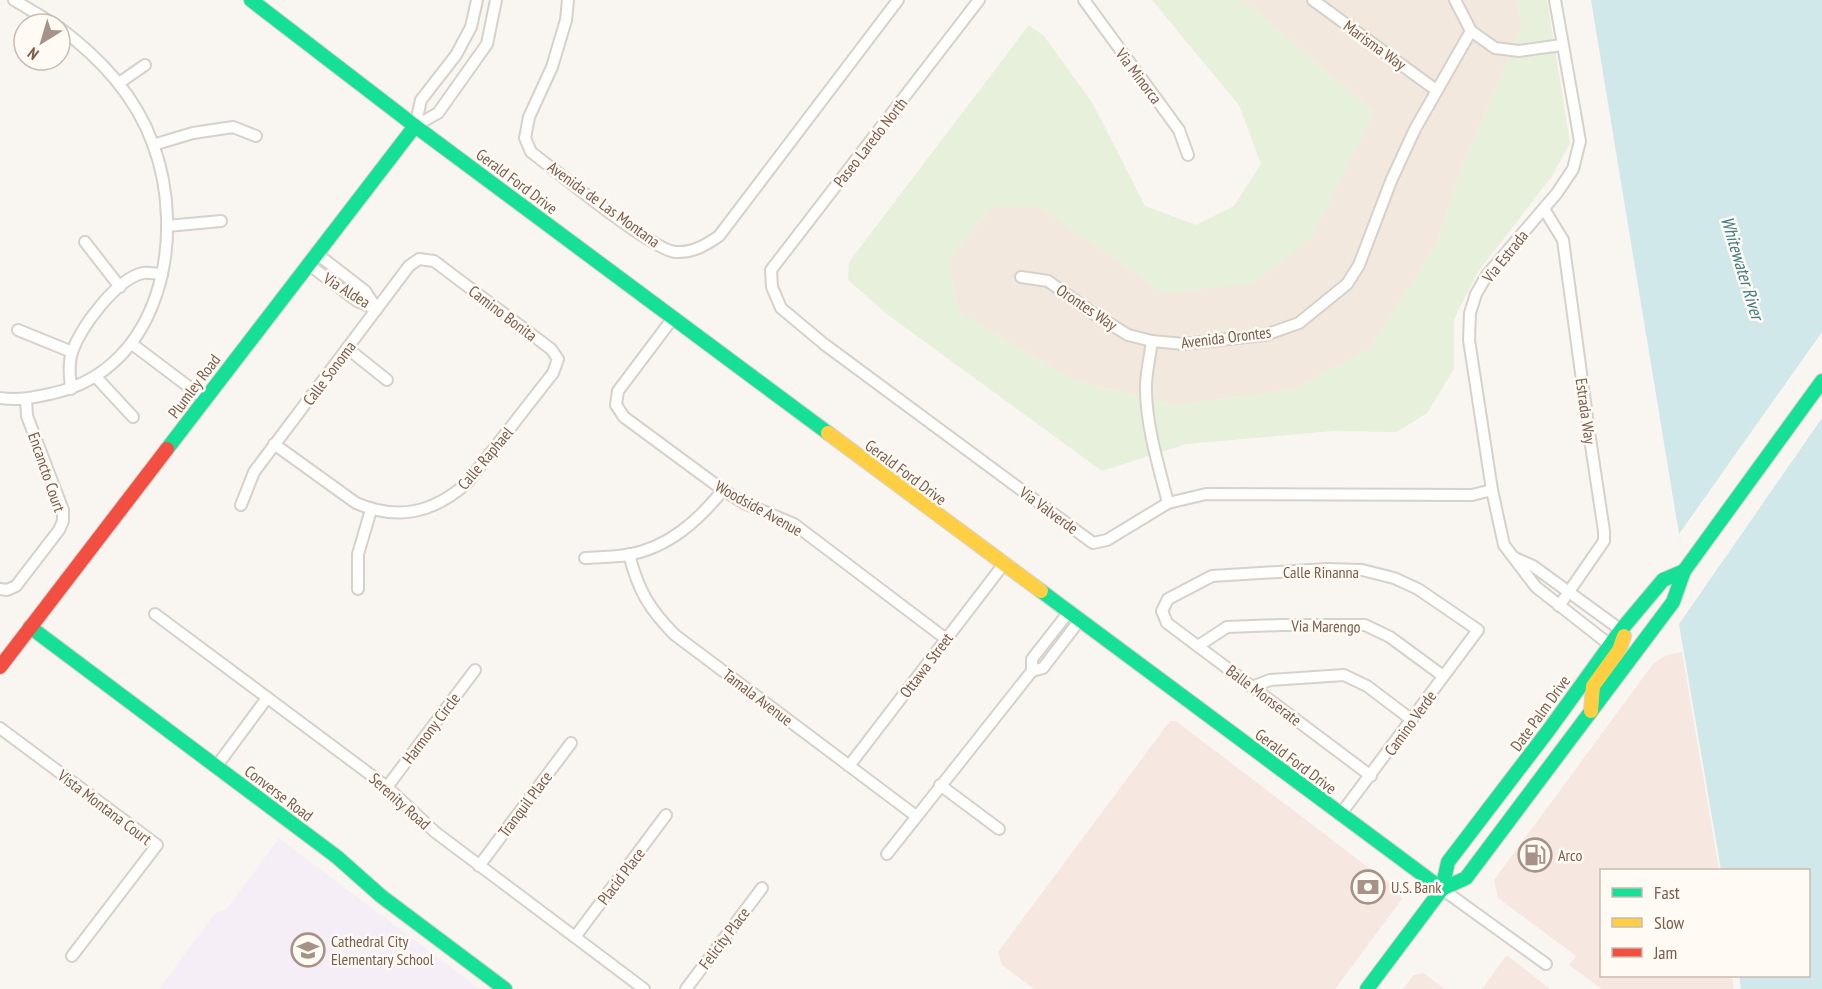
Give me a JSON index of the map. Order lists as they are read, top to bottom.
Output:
{
  "streets": {
    "main road": [
      "Gerald Ford Drive",
      "Plumley Road",
      "Date Palm Drive",
      "Converse Road"
    ],
    "street": [
      "Marisma Way",
      "Via Minorca",
      "Paseo Laredo North",
      "Avenida de Las Montana",
      "Via Estrada",
      "Via Aldea",
      "Orontes Way",
      "Camino Bonita",
      "Avenida Orontes",
      "Calle Sonoma",
      "Estrada Way",
      "Calle Raphael",
      "Encancto Court",
      "Woodside Avenue",
      "Via Valverde",
      "Calle Rinanna",
      "Via Marengo",
      "Ottawa Street",
      "Balle Monserate",
      "Tamala Avenue",
      "Camino Verde",
      "Harmony Circle",
      "Serenity Road",
      "Tranquil Place",
      "Vista Montana Court",
      "Placid Place",
      "Felicity Place"
    ]
  },
  "crossings": [
    ["Marisma Way", "Avenida Orontes"],
    ["Paseo Laredo North", "Via Valverde"],
    ["Gerald Ford Drive", "Plumley Road"],
    ["Gerald Ford Drive", "Woodside Avenue"],
    ["Gerald Ford Drive", "Ottawa Street"],
    ["Gerald Ford Drive", "Date Palm Drive"],
    ["Gerald Ford Drive", "Camino Verde"],
    ["Via Estrada", "Estrada Way"],
    ["Via Estrada", "Via Valverde"],
    ["Via Estrada", "Date Palm Drive"],
    ["Via Aldea", "Calle Sonoma"],
    ["Via Aldea", "Plumley Road"],
    ["Orontes Way", "Avenida Orontes"],
    ["Camino Bonita", "Calle Sonoma"],
    ["Camino Bonita", "Calle Raphael"],
    ["Calle Sonoma", "Calle Raphael"],
    ["Plumley Road", "Converse Road"],
    ["Woodside Avenue", "Ottawa Street"],
    ["Calle Rinanna", "Balle Monserate"],
    ["Calle Rinanna", "Camino Verde"],
    ["Via Marengo", "Balle Monserate"],
    ["Via Marengo", "Camino Verde"],
    ["Ottawa Street", "Tamala Avenue"],
    ["Balle Monserate", "Camino Verde"],
    ["Harmony Circle", "Serenity Road"],
    ["Serenity Road", "Tranquil Place"],
    ["Serenity Road", "Placid Place"]
  ],
  "water": ["Whitewater River"],
  "places": {
    "fuel station": ["Arco"],
    "bank": ["U.S. Bank"],
    "school or university": ["Cathedral City Elementary School"]
  },
  "legend": ["Fast", "Slow", "Jam"],
  "north": "bottom left"
}
